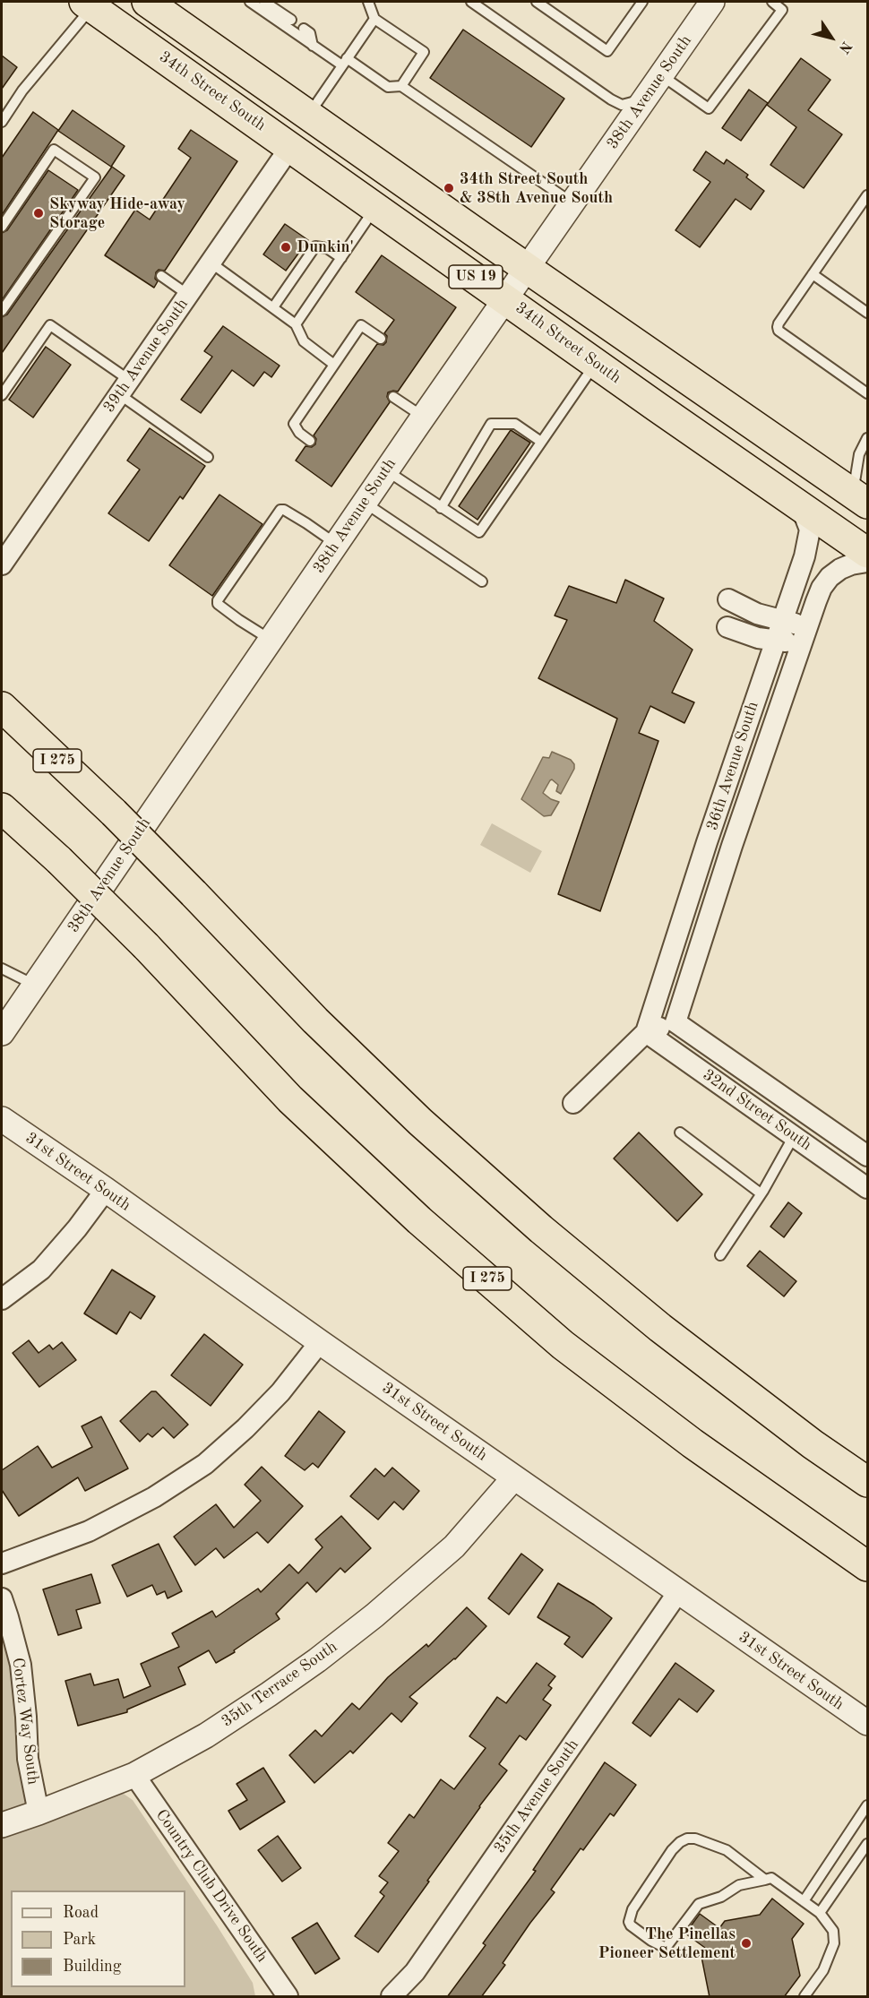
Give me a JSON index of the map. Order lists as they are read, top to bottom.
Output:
{
  "streets": {
    "highway": ["34th Street South", "US 19", "I 275"],
    "street": [
      "38th Avenue South",
      "39th Avenue South",
      "36th Avenue South",
      "32nd Street South",
      "31st Street South",
      "35th Terrace South",
      "Cortez Way South",
      "35th Avenue South",
      "Country Club Drive South"
    ]
  },
  "crossings": [
    ["34th Street South", "38th Avenue South"],
    ["34th Street South", "39th Avenue South"],
    ["34th Street South", "36th Avenue South"],
    ["38th Avenue South", "US 19"],
    ["36th Avenue South", "32nd Street South"],
    ["31st Street South", "35th Terrace South"],
    ["31st Street South", "35th Avenue South"],
    ["35th Terrace South", "Cortez Way South"],
    ["35th Terrace South", "Country Club Drive South"]
  ],
  "places": [
    "34th Street South & 38th Avenue South",
    "Skyway Hide-away Storage",
    "Dunkin'",
    "The Pinellas Pioneer Settlement"
  ],
  "legend": ["Road", "Park", "Building"],
  "north": "bottom right"
}
